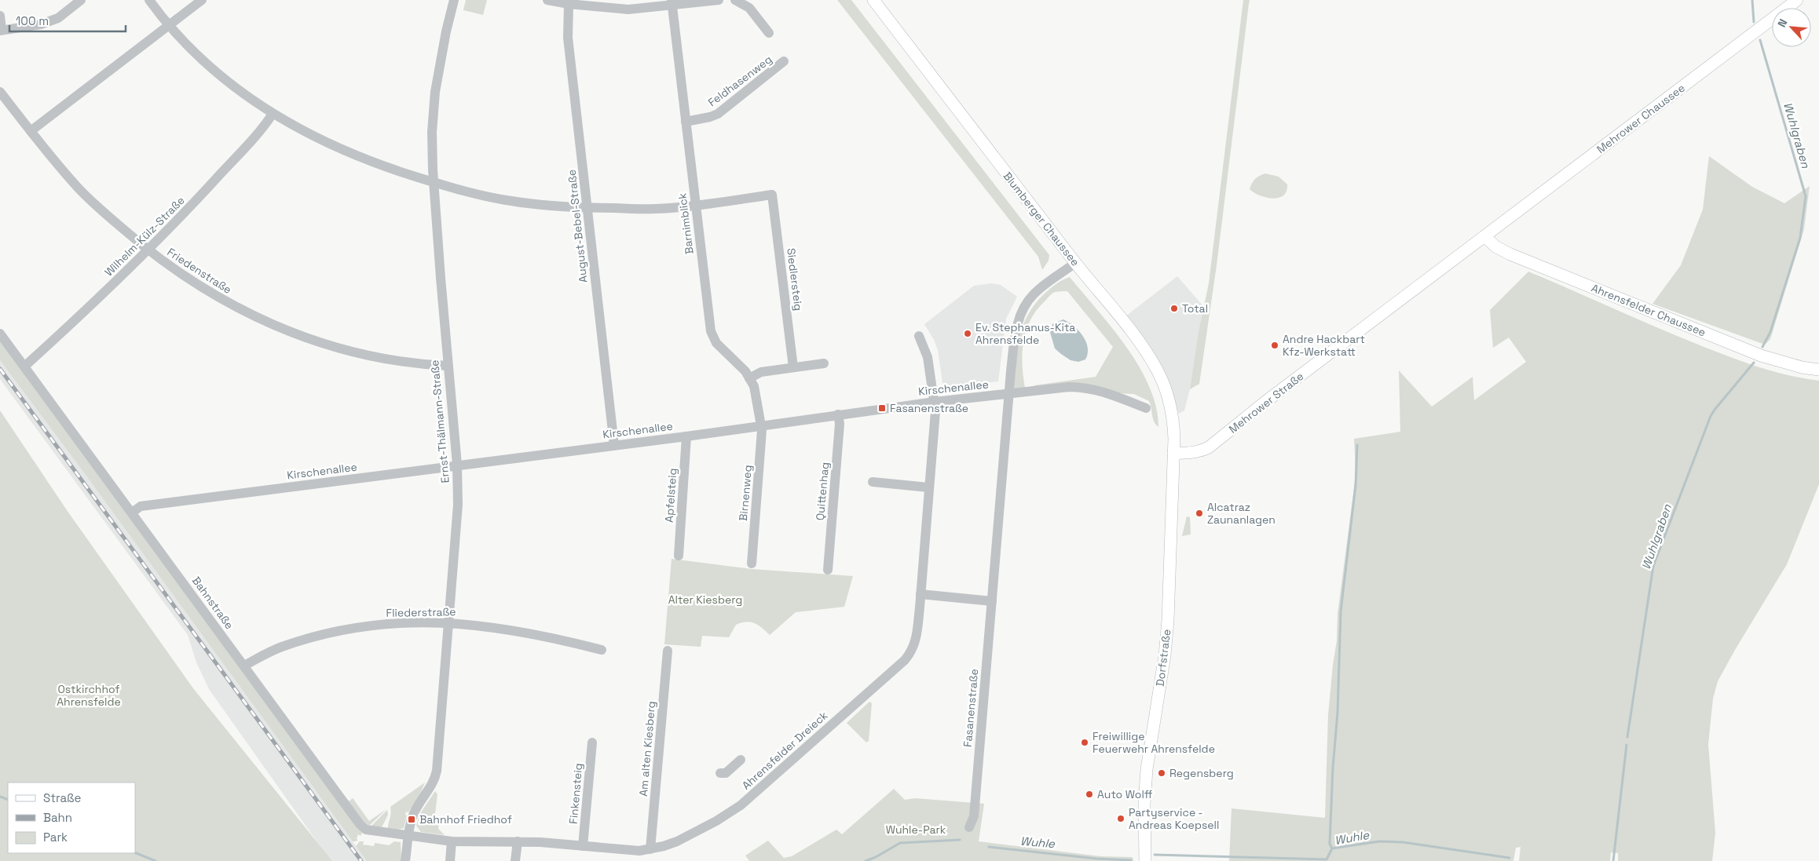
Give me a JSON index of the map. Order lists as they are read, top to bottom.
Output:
{
  "streets": {
    "main road": [
      "Mehrower Chaussee",
      "Blumberger Chaussee",
      "Ahrensfelder Chaussee",
      "Mehrower Straße",
      "Dorfstraße"
    ],
    "street": [
      "Feldhasenweg",
      "Barnimblick",
      "August-Bebel-Straße",
      "Wilhelm-Külz-Straße",
      "Friedenstraße",
      "Siedlersteig",
      "Kirschenallee",
      "Ernst-Thälmann-Straße",
      "Quittenhag",
      "Birnenweg",
      "Apfelsteig",
      "Bahnstraße",
      "Fliederstraße",
      "Fasanenstraße",
      "Am alten Kiesberg",
      "Ahrensfelder Dreieck",
      "Finkensteig"
    ]
  },
  "crossings": [
    ["Feldhasenweg", "Barnimblick"],
    ["Mehrower Chaussee", "Ahrensfelder Chaussee"],
    ["Mehrower Chaussee", "Mehrower Straße"],
    ["Blumberger Chaussee", "Mehrower Straße"],
    ["Blumberger Chaussee", "Dorfstraße"],
    ["Blumberger Chaussee", "Fasanenstraße"],
    ["Barnimblick", "Siedlersteig"],
    ["Barnimblick", "Kirschenallee"],
    ["Barnimblick", "Birnenweg"],
    ["August-Bebel-Straße", "Kirschenallee"],
    ["Wilhelm-Külz-Straße", "Friedenstraße"],
    ["Wilhelm-Külz-Straße", "Bahnstraße"],
    ["Friedenstraße", "Ernst-Thälmann-Straße"],
    ["Ahrensfelder Chaussee", "Mehrower Straße"],
    ["Kirschenallee", "Ernst-Thälmann-Straße"],
    ["Kirschenallee", "Quittenhag"],
    ["Kirschenallee", "Birnenweg"],
    ["Kirschenallee", "Apfelsteig"],
    ["Kirschenallee", "Bahnstraße"],
    ["Kirschenallee", "Fasanenstraße"],
    ["Kirschenallee", "Ahrensfelder Dreieck"],
    ["Mehrower Straße", "Dorfstraße"],
    ["Ernst-Thälmann-Straße", "Bahnstraße"],
    ["Ernst-Thälmann-Straße", "Fliederstraße"],
    ["Ernst-Thälmann-Straße", "Ahrensfelder Dreieck"],
    ["Bahnstraße", "Fliederstraße"],
    ["Bahnstraße", "Ahrensfelder Dreieck"],
    ["Am alten Kiesberg", "Ahrensfelder Dreieck"],
    ["Ahrensfelder Dreieck", "Finkensteig"]
  ],
  "water": ["Wuhlgraben", "Wuhle"],
  "parks": ["Alter Kiesberg", "Ostkirchhof Ahrensfelde", "Wuhle-Park"],
  "places": {
    "other": [
      "Total",
      "Ev. Stephanus-Kita Ahrensfelde",
      "Andre Hackbart Kfz-Werkstatt",
      "Alcatraz Zaunanlagen",
      "Freiwillige Feuerwehr Ahrensfelde",
      "Regensberg",
      "Auto Wolff",
      "Partyservice - Andreas Koepsell"
    ],
    "transit": ["Fasanenstraße", "Bahnhof Friedhof"]
  },
  "legend": ["Straße", "Bahn", "Park"],
  "scale_bar": "100 m",
  "north": "top left"
}
